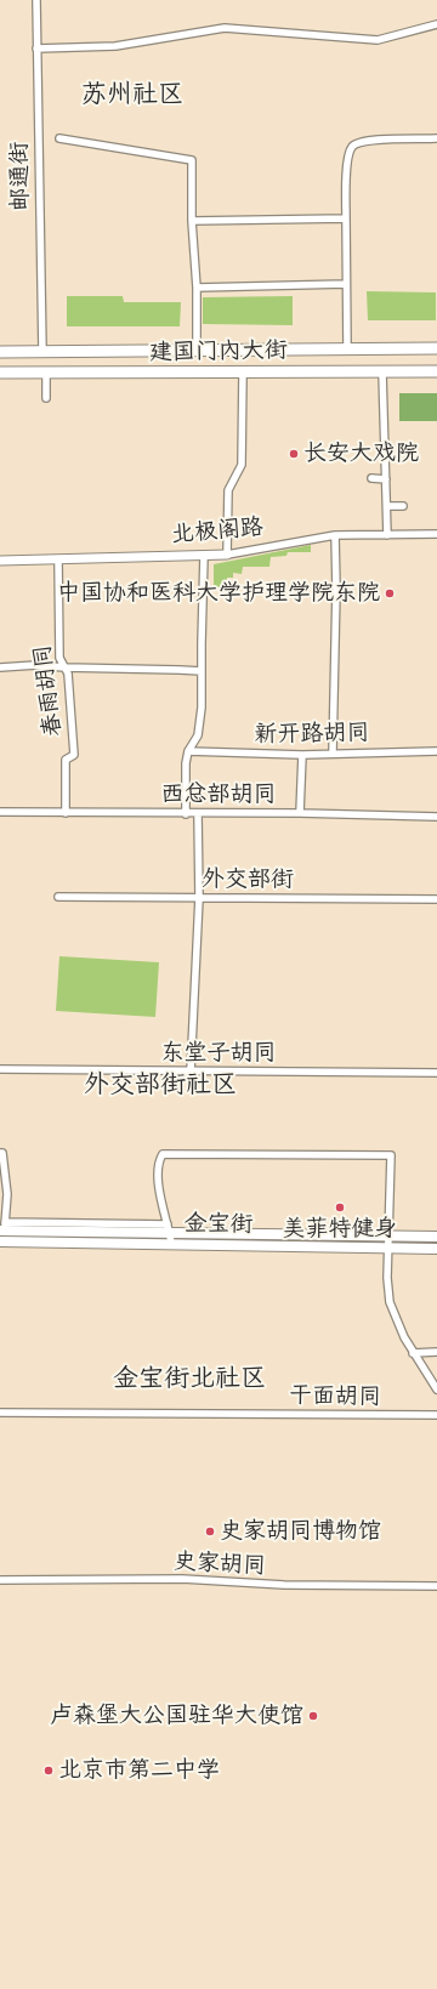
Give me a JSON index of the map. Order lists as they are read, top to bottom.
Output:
{
  "streets": {
    "highway": ["建国门内大街"],
    "main road": ["金宝街"],
    "street": [
      "邮通街",
      "北极阁路",
      "春雨胡同",
      "新开路胡同",
      "西总部胡同",
      "外交部街",
      "东堂子胡同",
      "干面胡同",
      "史家胡同"
    ]
  },
  "crossings": [
    ["邮通街", "建国门内大街"],
    ["北极阁路", "春雨胡同"],
    ["春雨胡同", "西总部胡同"]
  ],
  "districts": ["苏州社区", "外交部街社区", "金宝街北社区"],
  "places": [
    "长安大戏院",
    "中国协和医科大学护理学院东院",
    "美菲特健身",
    "史家胡同博物馆",
    "卢森堡大公国驻华大使馆",
    "北京市第二中学"
  ]
}
